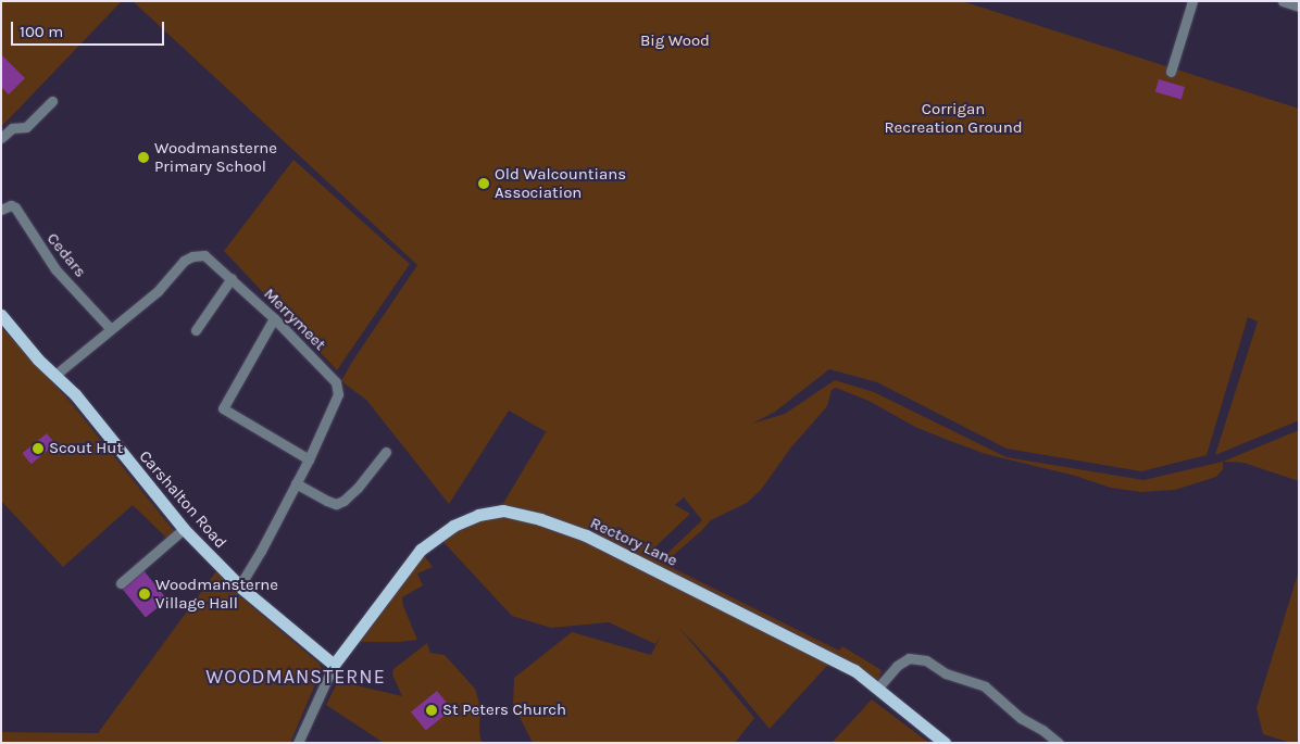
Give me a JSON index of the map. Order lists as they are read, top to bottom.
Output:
{
  "streets": {
    "main road": ["Carshalton Road", "Rectory Lane"],
    "street": ["Cedars", "Merrymeet"]
  },
  "crossings": [
    ["Cedars", "Merrymeet"],
    ["Merrymeet", "Carshalton Road"],
    ["Carshalton Road", "Rectory Lane"]
  ],
  "districts": ["WOODMANSTERNE"],
  "parks": ["Big Wood", "Corrigan Recreation Ground"],
  "places": [
    "Woodmansterne Primary School",
    "Old Walcountians Association",
    "Scout Hut",
    "Woodmansterne Village Hall",
    "St Peters Church"
  ],
  "scale_bar": "100 m"
}
